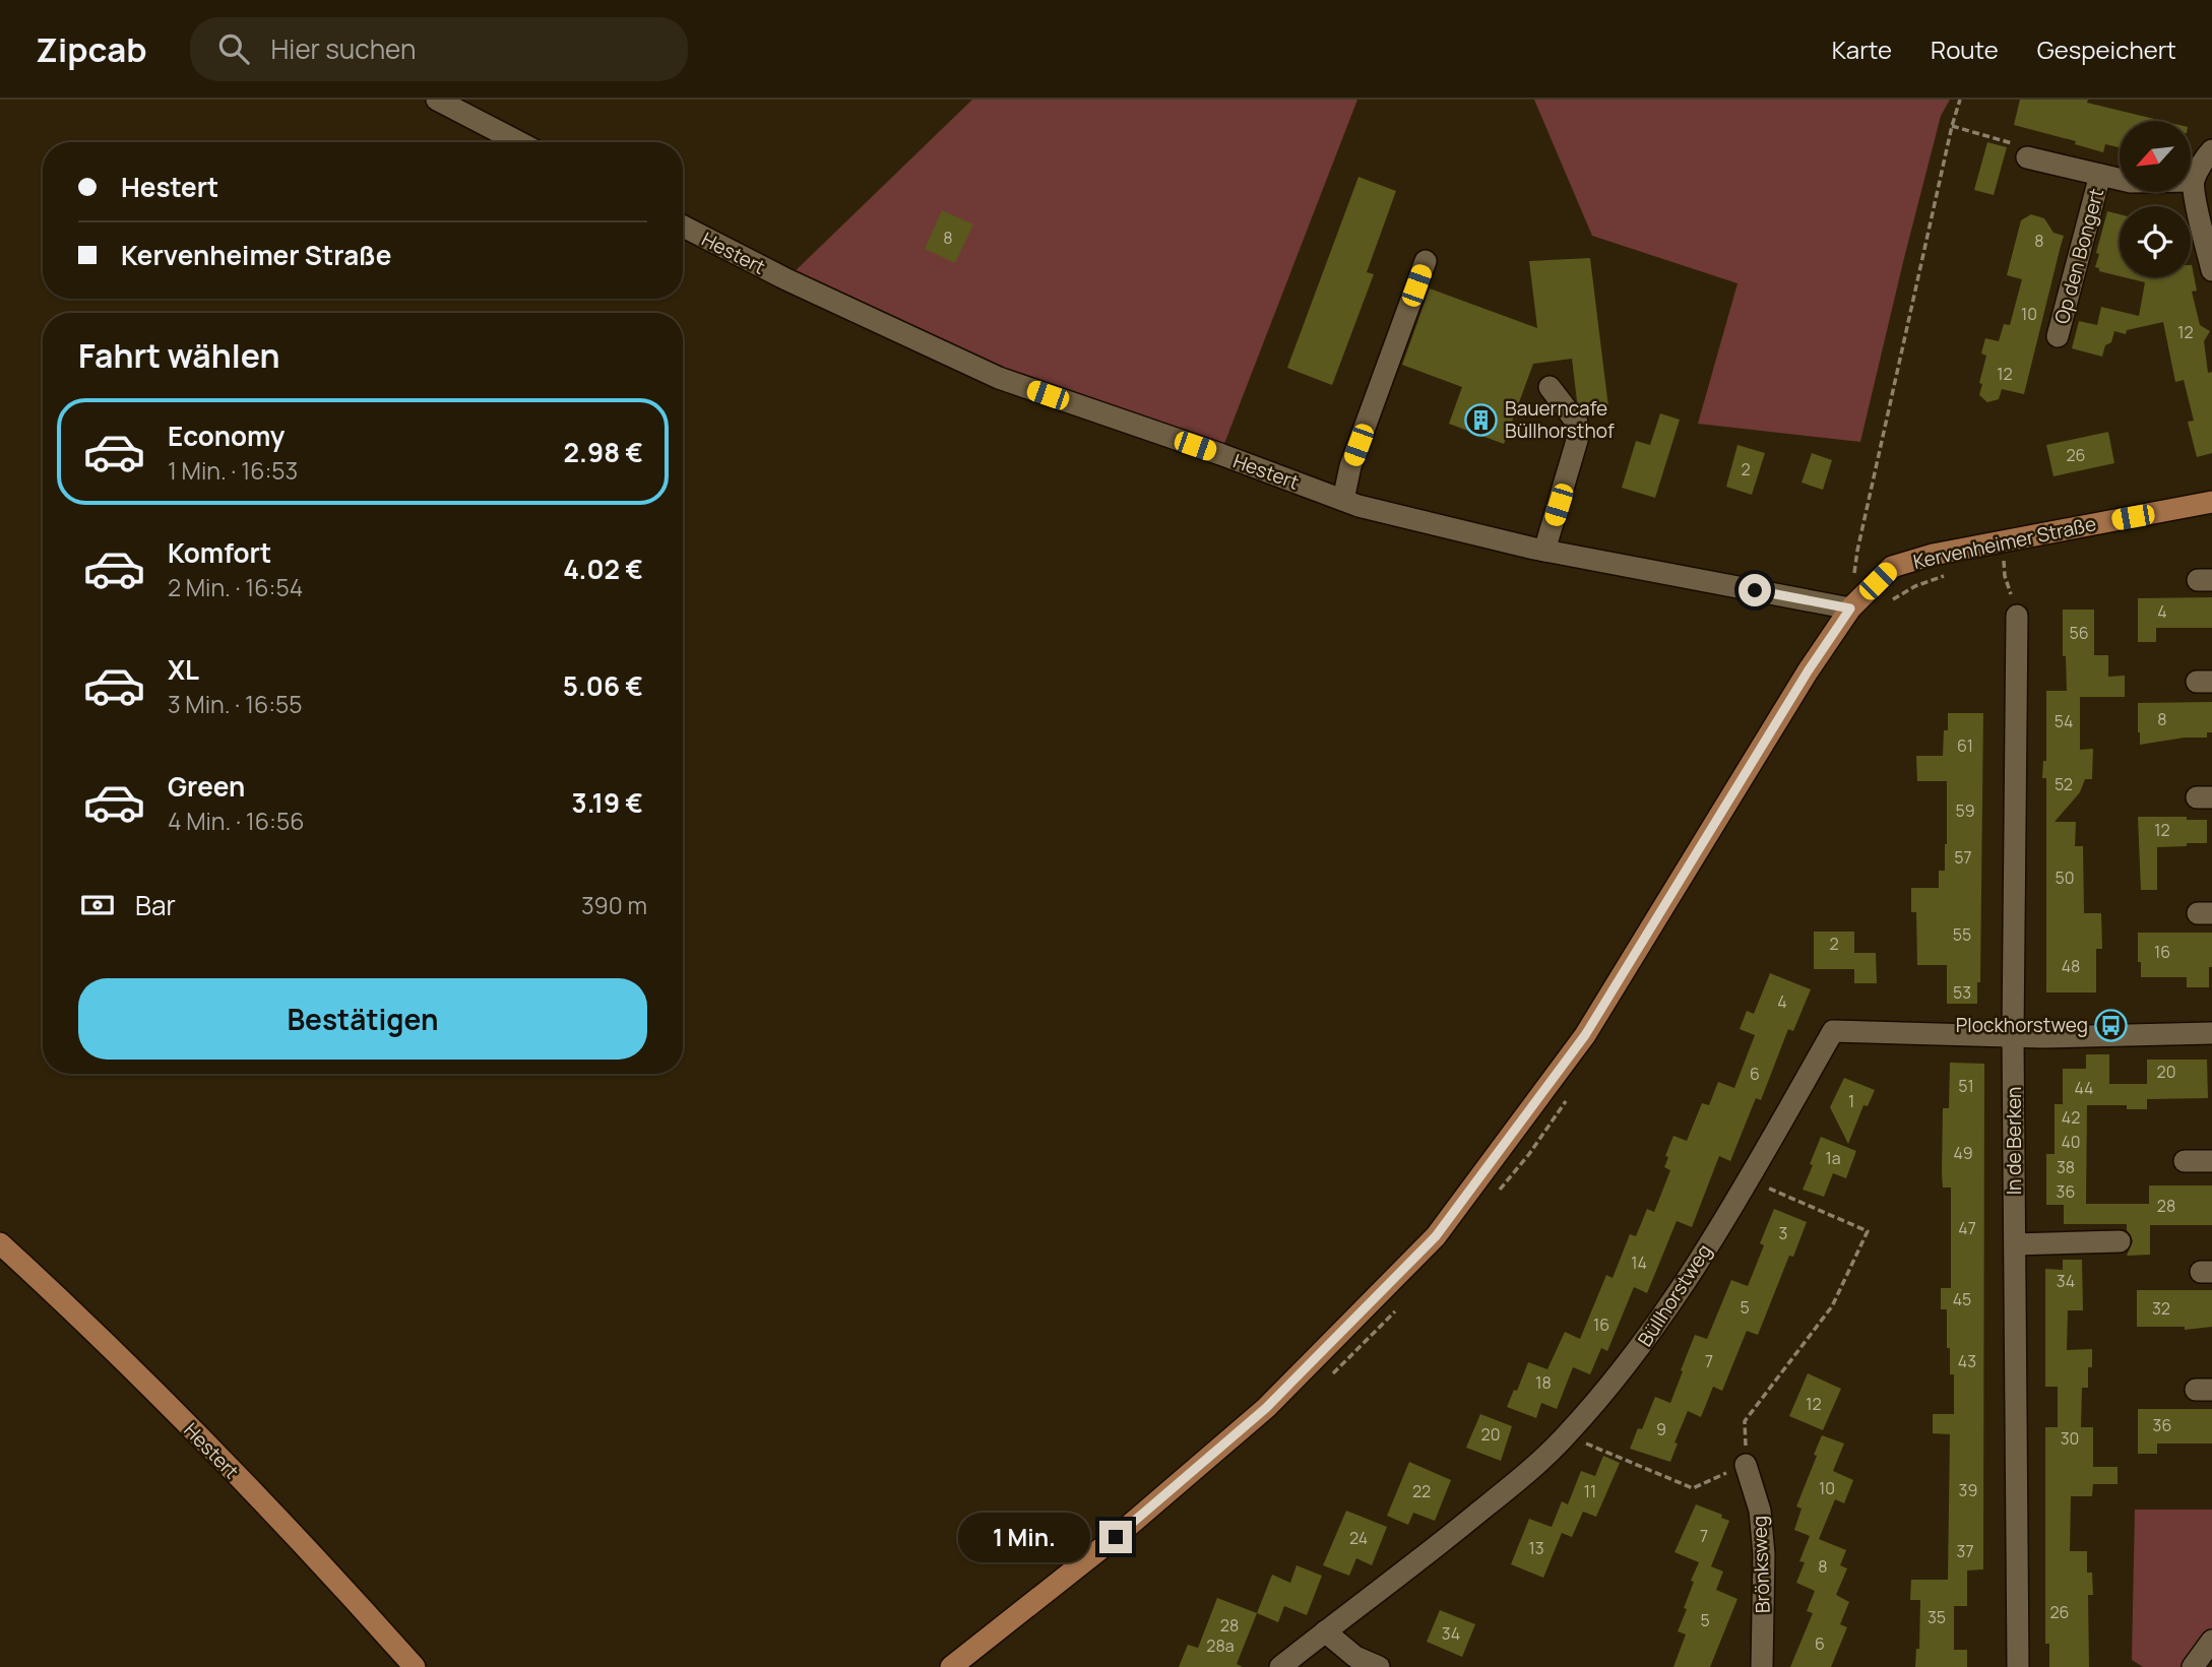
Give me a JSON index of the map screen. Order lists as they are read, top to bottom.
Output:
{
  "streets": {
    "main road": ["Hestert", "Kervenheimer Straße"],
    "street": [
      "Op den Bongert",
      "In de Berken",
      "Büllhorstweg",
      "Brönksweg"
    ]
  },
  "crossings": [
    ["Hestert", "Kervenheimer Straße"],
    ["In de Berken", "Büllhorstweg"]
  ],
  "places": {
    "building": ["Bauerncafe Büllhorsthof"],
    "bus stop": ["Plockhorstweg"]
  },
  "house_numbers": [
    "8",
    "8",
    "10",
    "12",
    "12",
    "26",
    "2",
    "4",
    "56",
    "8",
    "54",
    "61",
    "52",
    "59",
    "12",
    "57",
    "50",
    "55",
    "2",
    "16",
    "48",
    "53",
    "4",
    "20",
    "6",
    "51",
    "44",
    "1",
    "42",
    "40",
    "49",
    "1a",
    "38",
    "36",
    "28",
    "47",
    "3",
    "14",
    "34",
    "45",
    "5",
    "32",
    "16",
    "7",
    "43",
    "18",
    "12",
    "36",
    "9",
    "20",
    "30",
    "10",
    "39",
    "22",
    "11",
    "7",
    "24",
    "13",
    "37",
    "8",
    "26",
    "35",
    "5",
    "28",
    "34",
    "6",
    "28a"
  ],
  "north": "bottom left",
  "page": {
    "header": "Zipcab",
    "search": "Hier suchen",
    "nav": ["Karte", "Route", "Gespeichert"],
    "banner": ["Hestert", "Kervenheimer Straße"],
    "heading": "Fahrt wählen",
    "list": [
      {
        "name": "Economy",
        "note": "1 Min. · 16:53",
        "value": "2.98 €"
      },
      {
        "name": "Komfort",
        "note": "2 Min. · 16:54",
        "value": "4.02 €"
      },
      {
        "name": "XL",
        "note": "3 Min. · 16:55",
        "value": "5.06 €"
      },
      {
        "name": "Green",
        "note": "4 Min. · 16:56",
        "value": "3.19 €"
      }
    ],
    "pay": ["Bar", "390 m"],
    "buttons": "Bestätigen",
    "bubble": "1 Min."
  }
}
